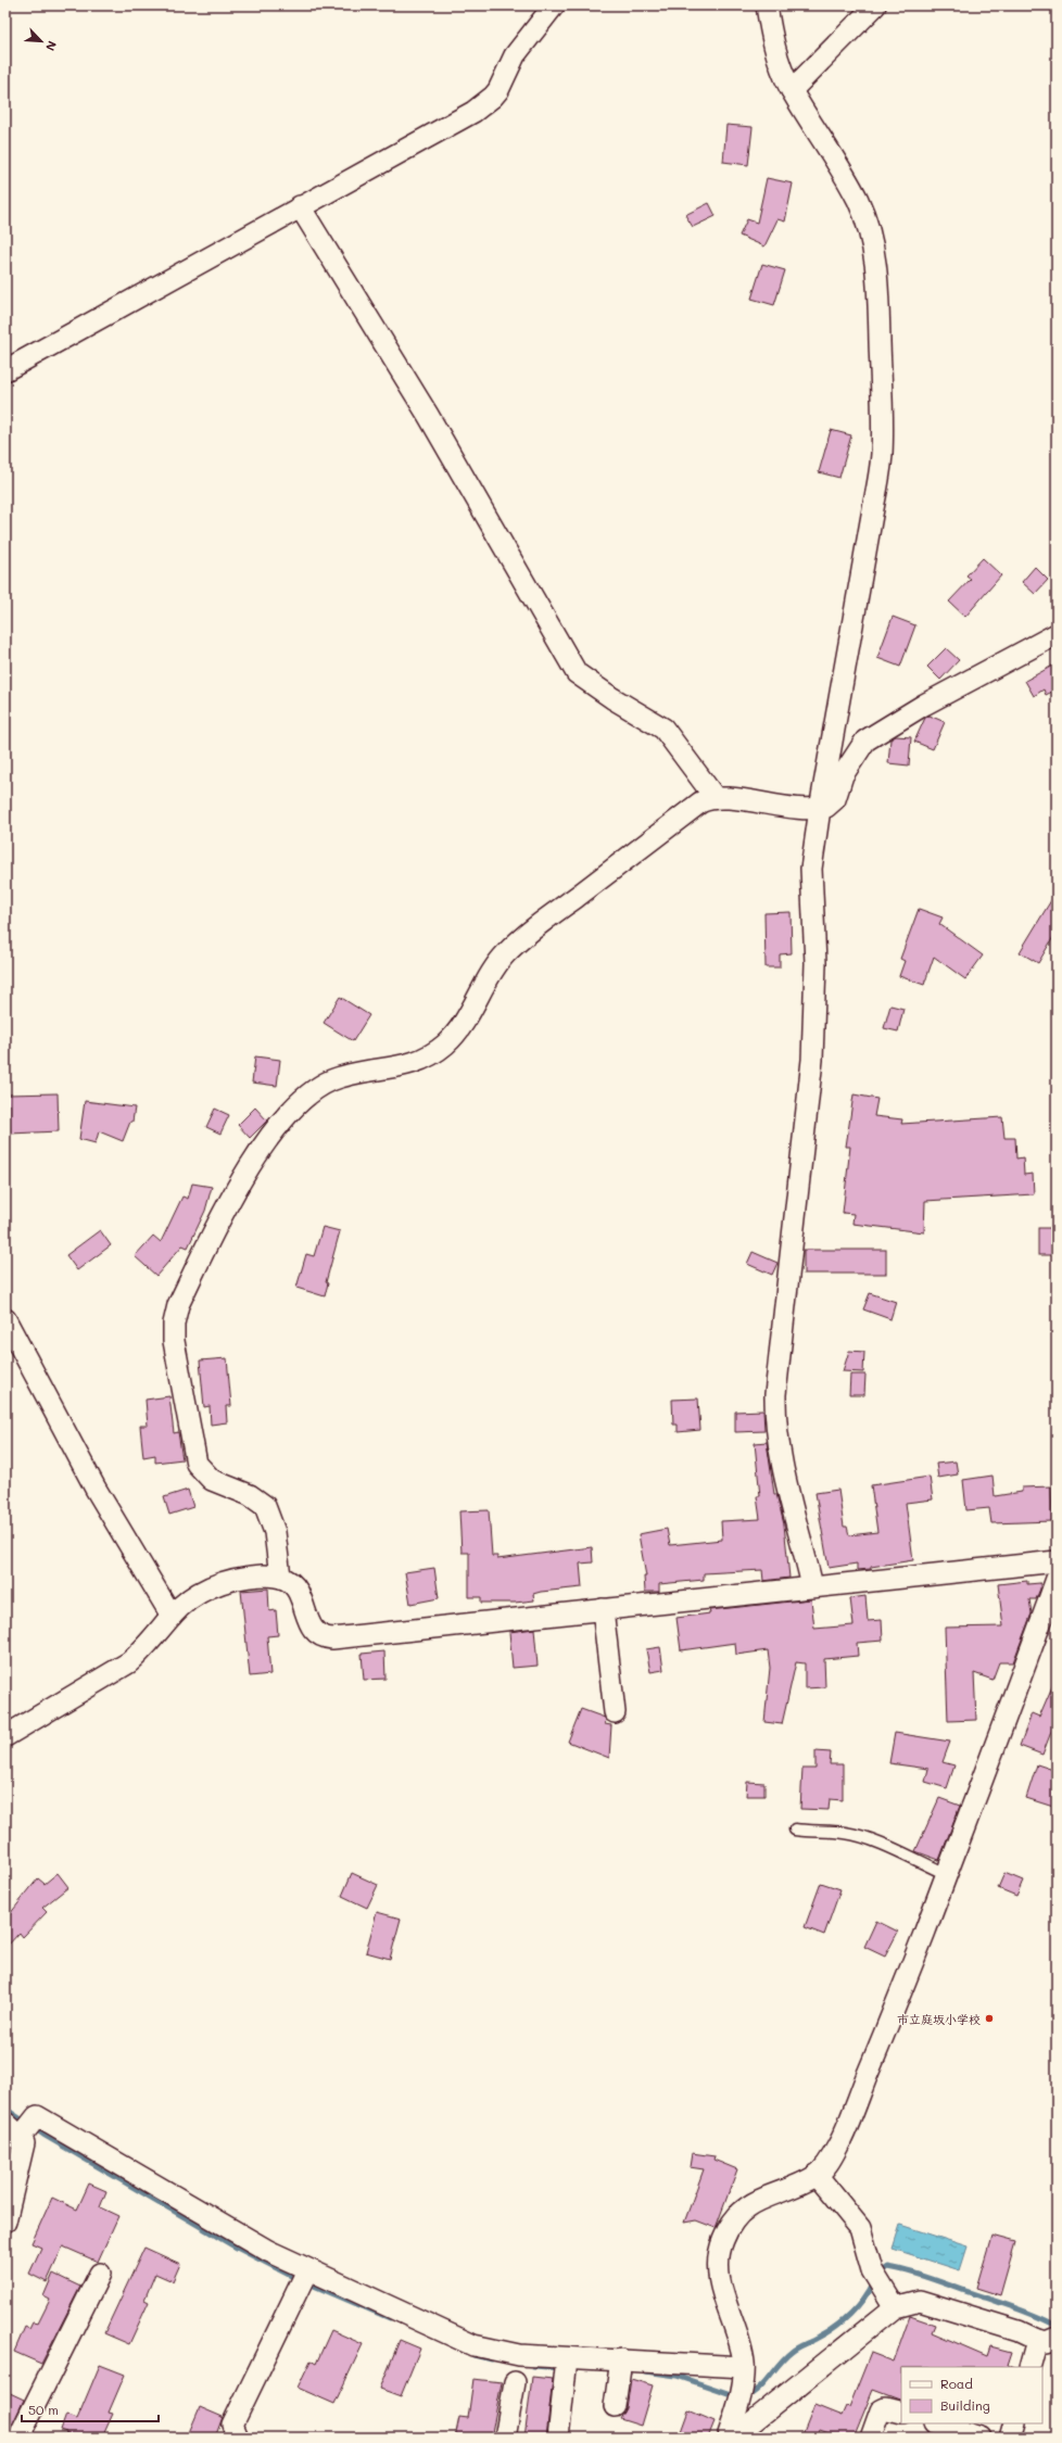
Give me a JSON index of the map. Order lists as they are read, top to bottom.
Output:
{
  "places": ["市立庭坂小学校"],
  "legend": ["Road", "Building"],
  "scale_bar": "50 m",
  "north": "bottom right"
}
